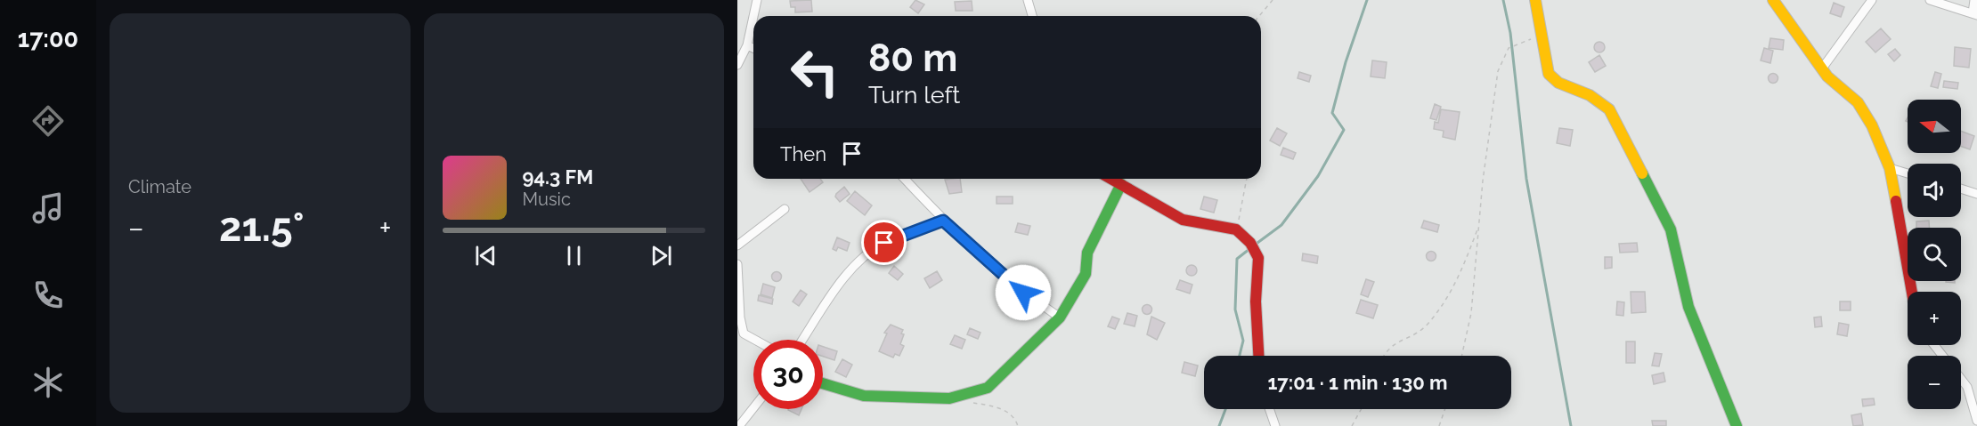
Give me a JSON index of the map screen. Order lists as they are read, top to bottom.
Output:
{
  "north": "left",
  "page": {
    "tabs": "17:00",
    "tile": "Climate",
    "turn": ["80 m", "Turn left"],
    "map_buttons": ["+", "−"],
    "then": "Then",
    "song": ["94.3 FM", "Music"],
    "heat": ["−", "21.5°", "+"],
    "limit": "30",
    "trip": "17:01 · 1 min · 130 m"
  }
}
